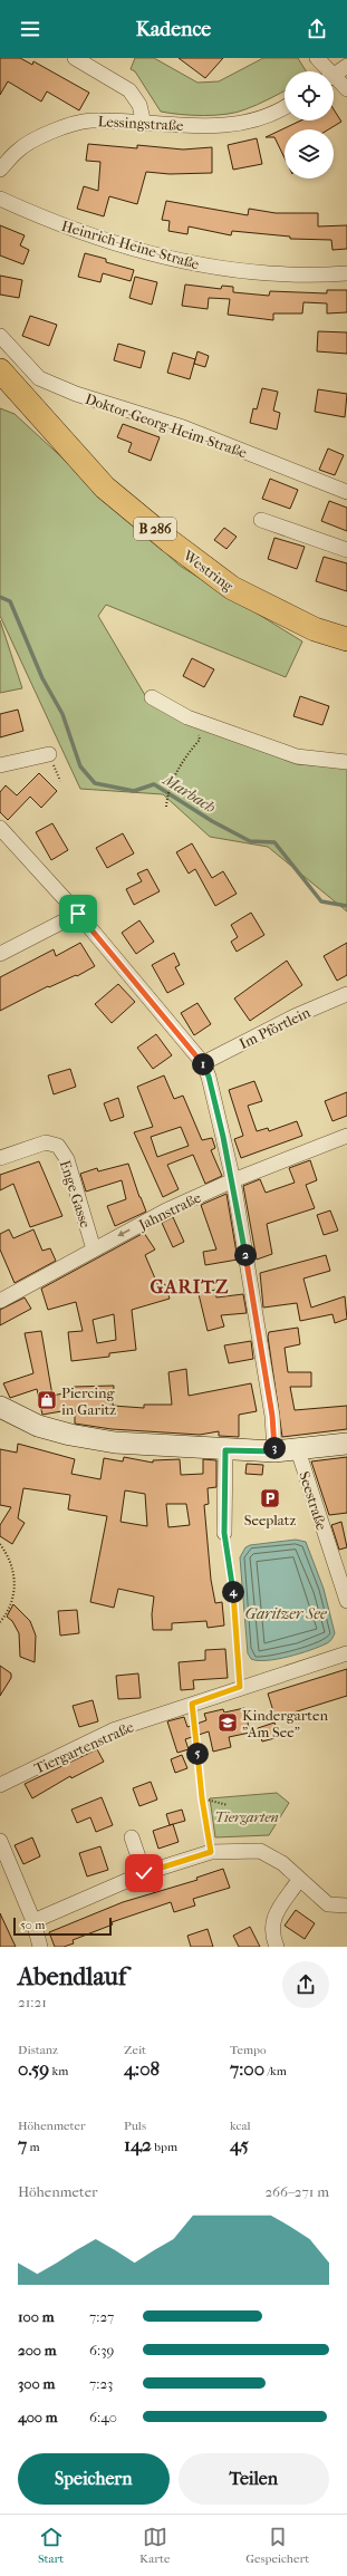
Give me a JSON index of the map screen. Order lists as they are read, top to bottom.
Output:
{
  "streets": {
    "main road": ["B 286", "Westring"],
    "street": [
      "Lessingstraße",
      "Heinrich-Heine-Straße",
      "Doktor-Georg-Heim-Straße",
      "Im Pförtlein",
      "Enge Gasse",
      "Jahnstraße",
      "Seestraße",
      "Tiergartenstraße"
    ]
  },
  "crossings": [
    ["Enge Gasse", "Jahnstraße"]
  ],
  "one_way": ["Jahnstraße"],
  "districts": ["GARITZ"],
  "water": ["Marbach", "Garitzer See"],
  "parks": ["Tiergarten"],
  "places": {
    "shop": ["Piercing in Garitz"],
    "parking": ["Seeplatz"],
    "school or university": ["Kindergarten \"Am See\""]
  },
  "scale_bar": "50 m",
  "page": {
    "header": "Kadence",
    "pins": [
      "1",
      "2",
      "3",
      "4",
      "5"
    ],
    "scale": "50 m",
    "heading": ["Abendlauf", "21:21"],
    "stats": [
      ["Distanz", "0.59 km"],
      ["Zeit", "4:08"],
      ["Tempo", "7:00 /km"],
      ["Höhenmeter", "7 m"],
      ["Puls", "142 bpm"],
      ["kcal", "45"]
    ],
    "chart": ["Höhenmeter", "266–271 m"],
    "list": [
      {
        "name": "100 m",
        "note": "7:27"
      },
      {
        "name": "200 m",
        "note": "6:39"
      },
      {
        "name": "300 m",
        "note": "7:23"
      },
      {
        "name": "400 m",
        "note": "6:40"
      }
    ],
    "buttons": ["Speichern", "Teilen"],
    "tabs": ["Start", "Karte", "Gespeichert"]
  }
}
